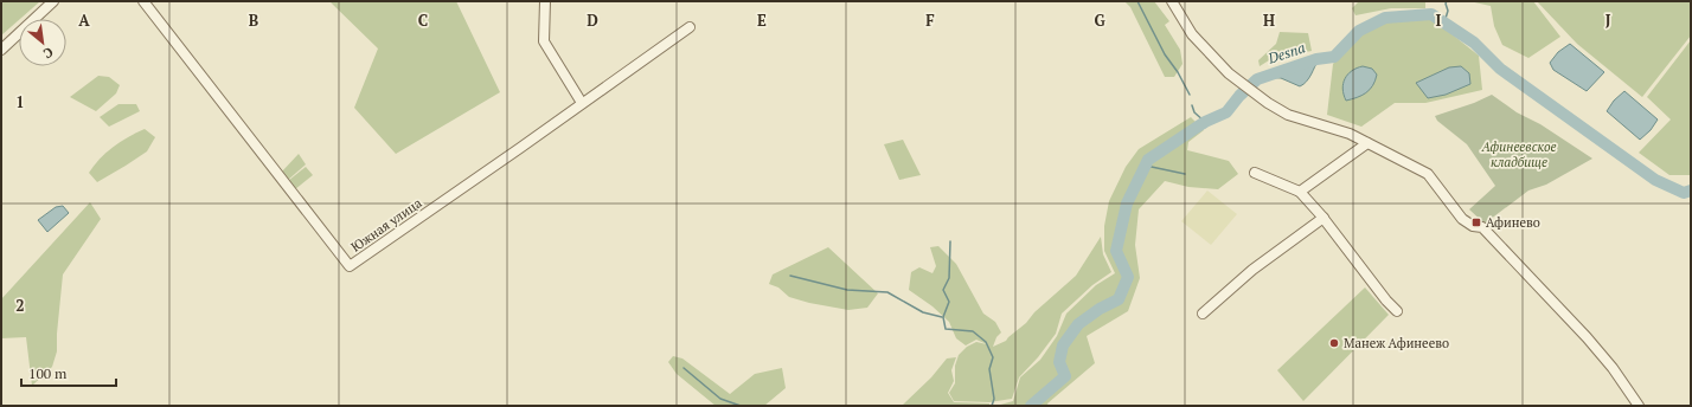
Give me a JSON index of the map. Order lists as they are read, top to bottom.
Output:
{
  "streets": {
    "street": ["Южная улица"]
  },
  "water": ["Desna"],
  "parks": ["Афинеевское кладбище"],
  "places": {
    "transit": ["Афинево"],
    "other": ["Манеж Афинеево"]
  },
  "scale_bar": "100 m",
  "north": "bottom right",
  "grid": {
    "columns": [
      "A",
      "B",
      "C",
      "D",
      "E",
      "F",
      "G",
      "H",
      "I",
      "J"
    ],
    "rows": ["1", "2"]
  }
}
